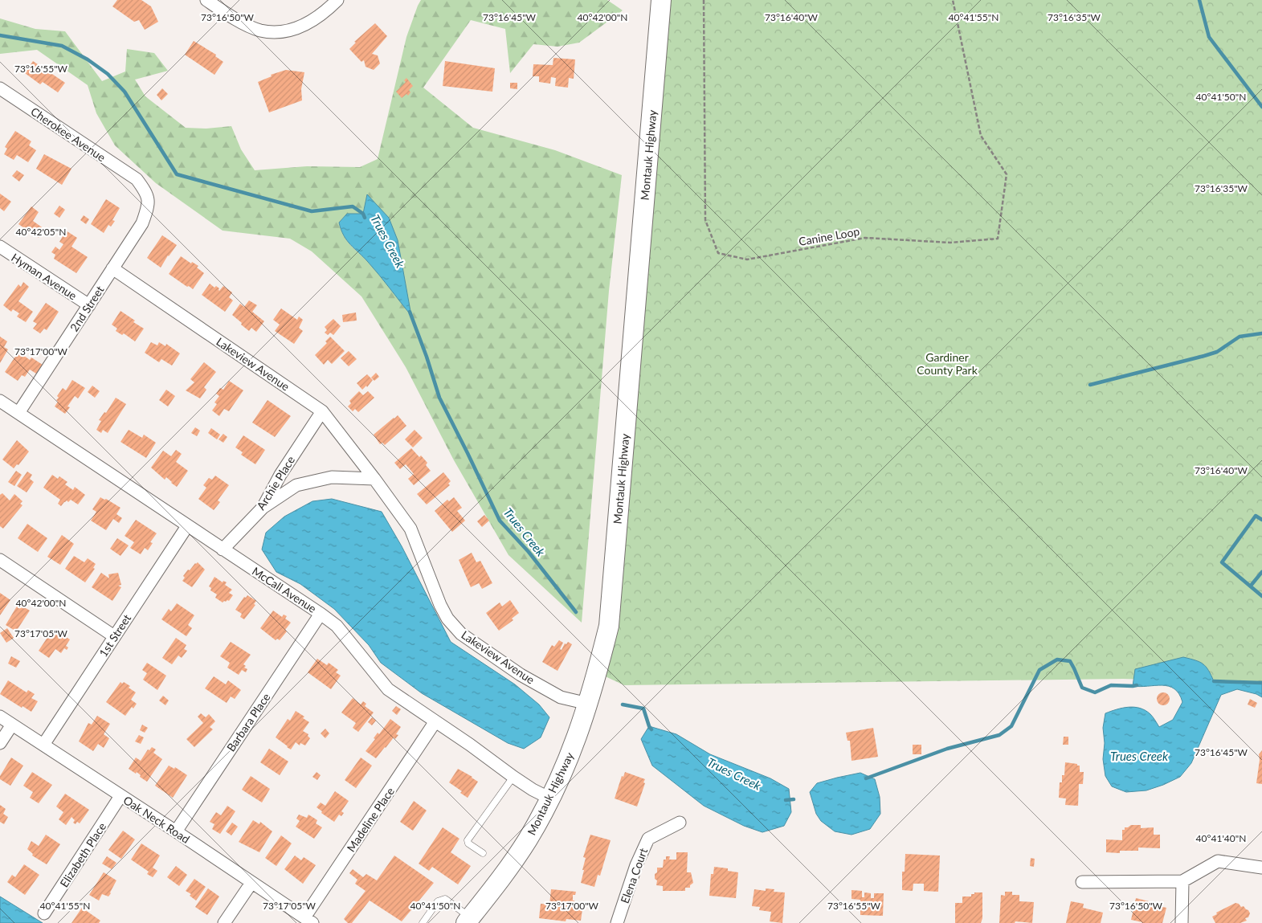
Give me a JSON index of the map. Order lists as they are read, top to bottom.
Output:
{
  "streets": {
    "main road": ["Montauk Highway"],
    "street": [
      "Cherokee Avenue",
      "Hyman Avenue",
      "2nd Street",
      "Lakeview Avenue",
      "Archie Place",
      "McCall Avenue",
      "1st Street",
      "Barbara Place",
      "Oak Neck Road",
      "Madeline Place",
      "Elizabeth Place",
      "Elena Court"
    ],
    "path": ["Canine Loop"]
  },
  "crossings": [
    ["Cherokee Avenue", "2nd Street"],
    ["Montauk Highway", "Lakeview Avenue"],
    ["Montauk Highway", "McCall Avenue"],
    ["Hyman Avenue", "2nd Street"],
    ["2nd Street", "Lakeview Avenue"],
    ["2nd Street", "McCall Avenue"],
    ["Lakeview Avenue", "Archie Place"],
    ["Archie Place", "McCall Avenue"],
    ["McCall Avenue", "1st Street"],
    ["McCall Avenue", "Barbara Place"],
    ["McCall Avenue", "Madeline Place"],
    ["1st Street", "Oak Neck Road"],
    ["Barbara Place", "Oak Neck Road"],
    ["Oak Neck Road", "Madeline Place"],
    ["Oak Neck Road", "Elizabeth Place"]
  ],
  "water": ["Trues Creek"],
  "parks": ["Gardiner County Park"],
  "coordinates": [
    "73°16'45\"W",
    "73°16'50\"W",
    "40°42'00\"N",
    "73°16'40\"W",
    "40°41'55\"N",
    "73°16'35\"W",
    "73°16'55\"W",
    "40°41'50\"N",
    "40°42'05\"N",
    "73°17'00\"W",
    "73°17'05\"W",
    "40°41'40\"N"
  ]
}
